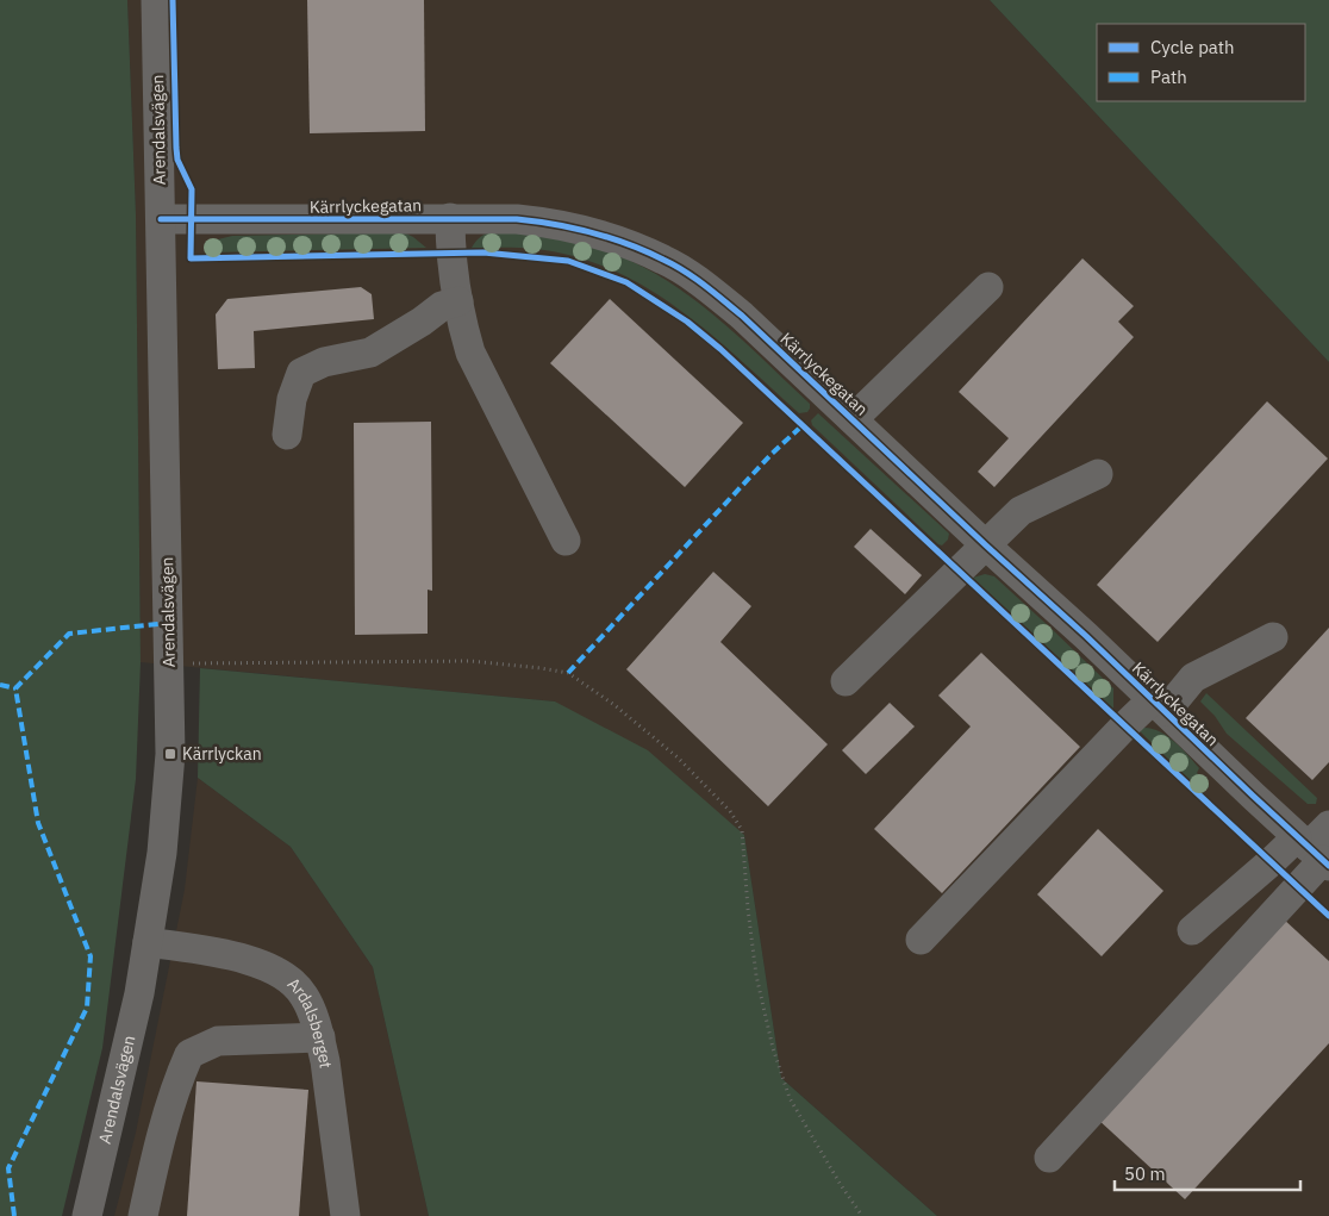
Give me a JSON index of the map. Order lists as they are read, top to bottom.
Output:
{
  "streets": {
    "street": ["Arendalsvägen", "Kärrlyckegatan", "Ardalsberget"]
  },
  "crossings": [
    ["Arendalsvägen", "Kärrlyckegatan"],
    ["Arendalsvägen", "Ardalsberget"]
  ],
  "places": {
    "transit": ["Kärrlyckan"]
  },
  "legend": ["Cycle path", "Path"],
  "scale_bar": "50 m"
}
